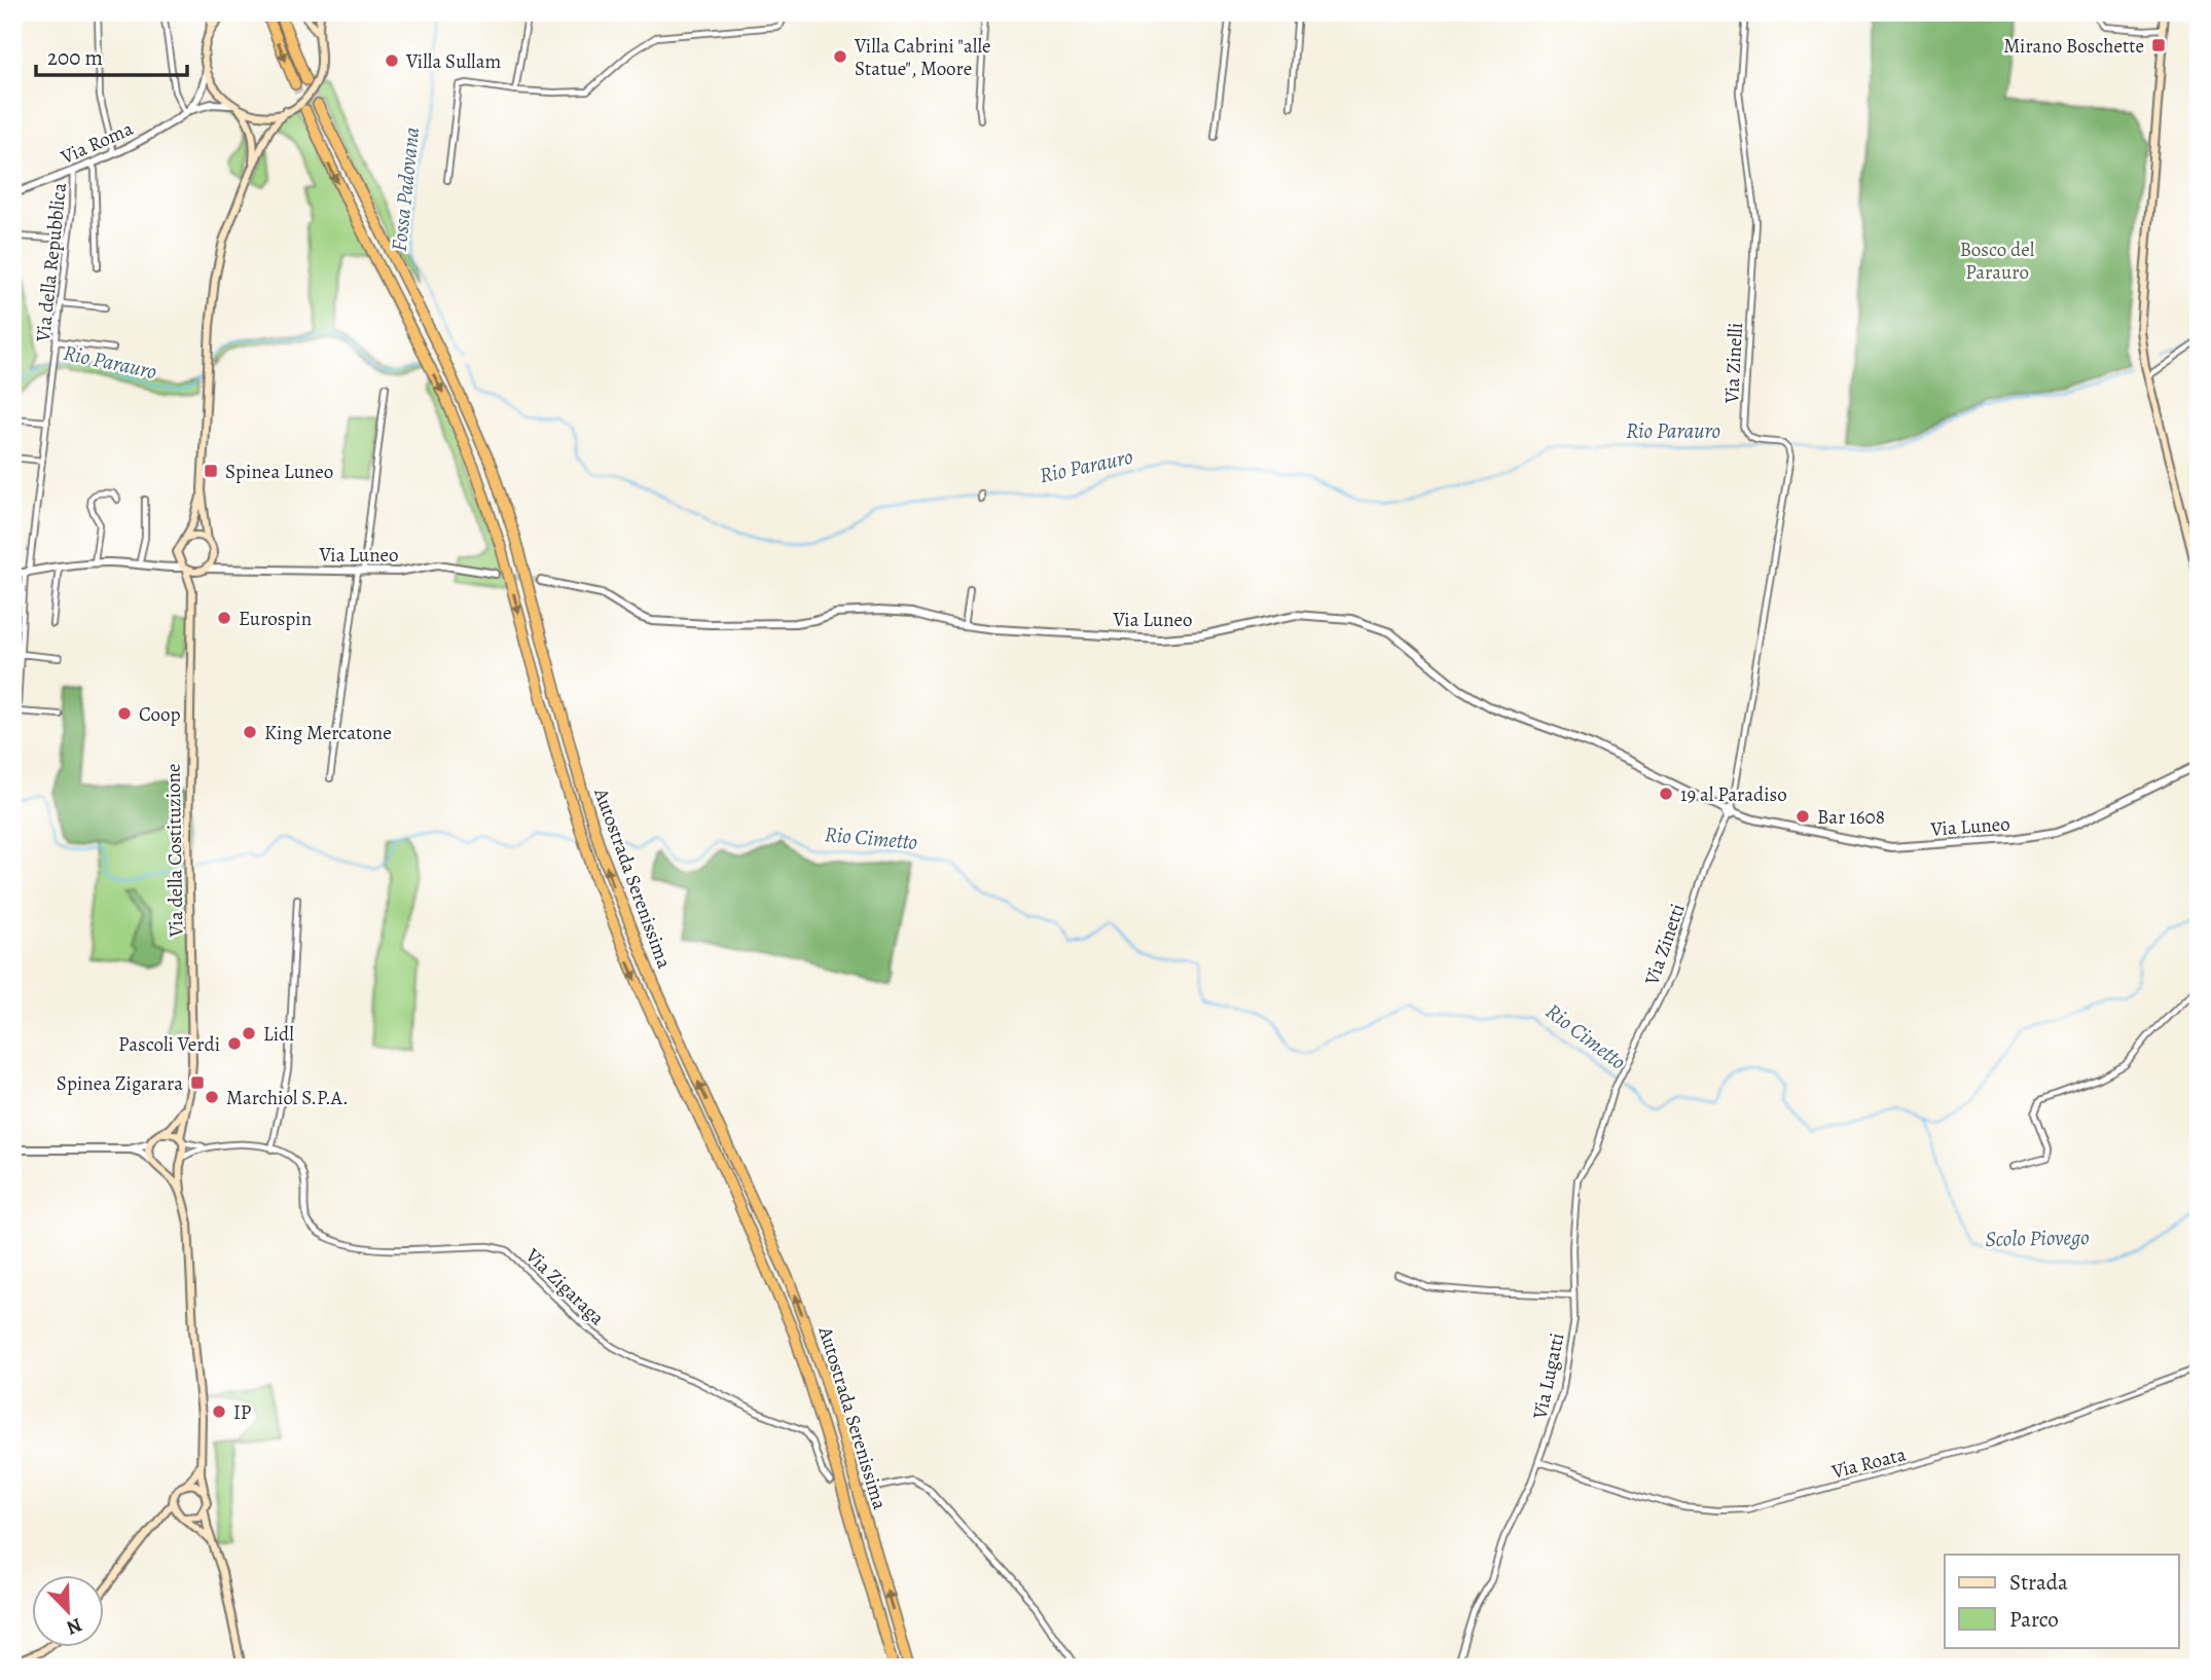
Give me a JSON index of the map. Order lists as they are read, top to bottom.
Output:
{
  "streets": {
    "highway": ["Autostrada Serenissima"],
    "main road": ["Via della Costituzione"],
    "street": [
      "Via Roma",
      "Via della Repubblica",
      "Via Zinelli",
      "Via Luneo",
      "Via Zinetti",
      "Via Zigaraga",
      "Via Lugatti",
      "Via Roata"
    ]
  },
  "crossings": [
    ["Via Roma", "Via della Repubblica"],
    ["Via Zinelli", "Via Luneo"],
    ["Via Zinelli", "Via Zinetti"],
    ["Via Luneo", "Via della Costituzione"],
    ["Via Luneo", "Via Zinetti"],
    ["Via della Costituzione", "Via Zigaraga"],
    ["Via Zinetti", "Via Lugatti"],
    ["Via Lugatti", "Via Roata"]
  ],
  "water": [
    "Fossa Padovana",
    "Rio Parauro",
    "Rio Cimetto",
    "Scolo Piovego"
  ],
  "parks": ["Bosco del Parauro"],
  "places": {
    "transit": ["Mirano Boschette", "Spinea Luneo", "Spinea Zigarara"],
    "other": [
      "Villa Cabrini \"alle Statue\", Moore",
      "Villa Sullam",
      "Eurospin",
      "Coop",
      "King Mercatone",
      "19 al Paradiso",
      "Bar 1608",
      "Lidl",
      "Pascoli Verdi",
      "Marchiol S.P.A.",
      "IP"
    ]
  },
  "legend": ["Strada", "Parco"],
  "scale_bar": "200 m",
  "north": "bottom right"
}
